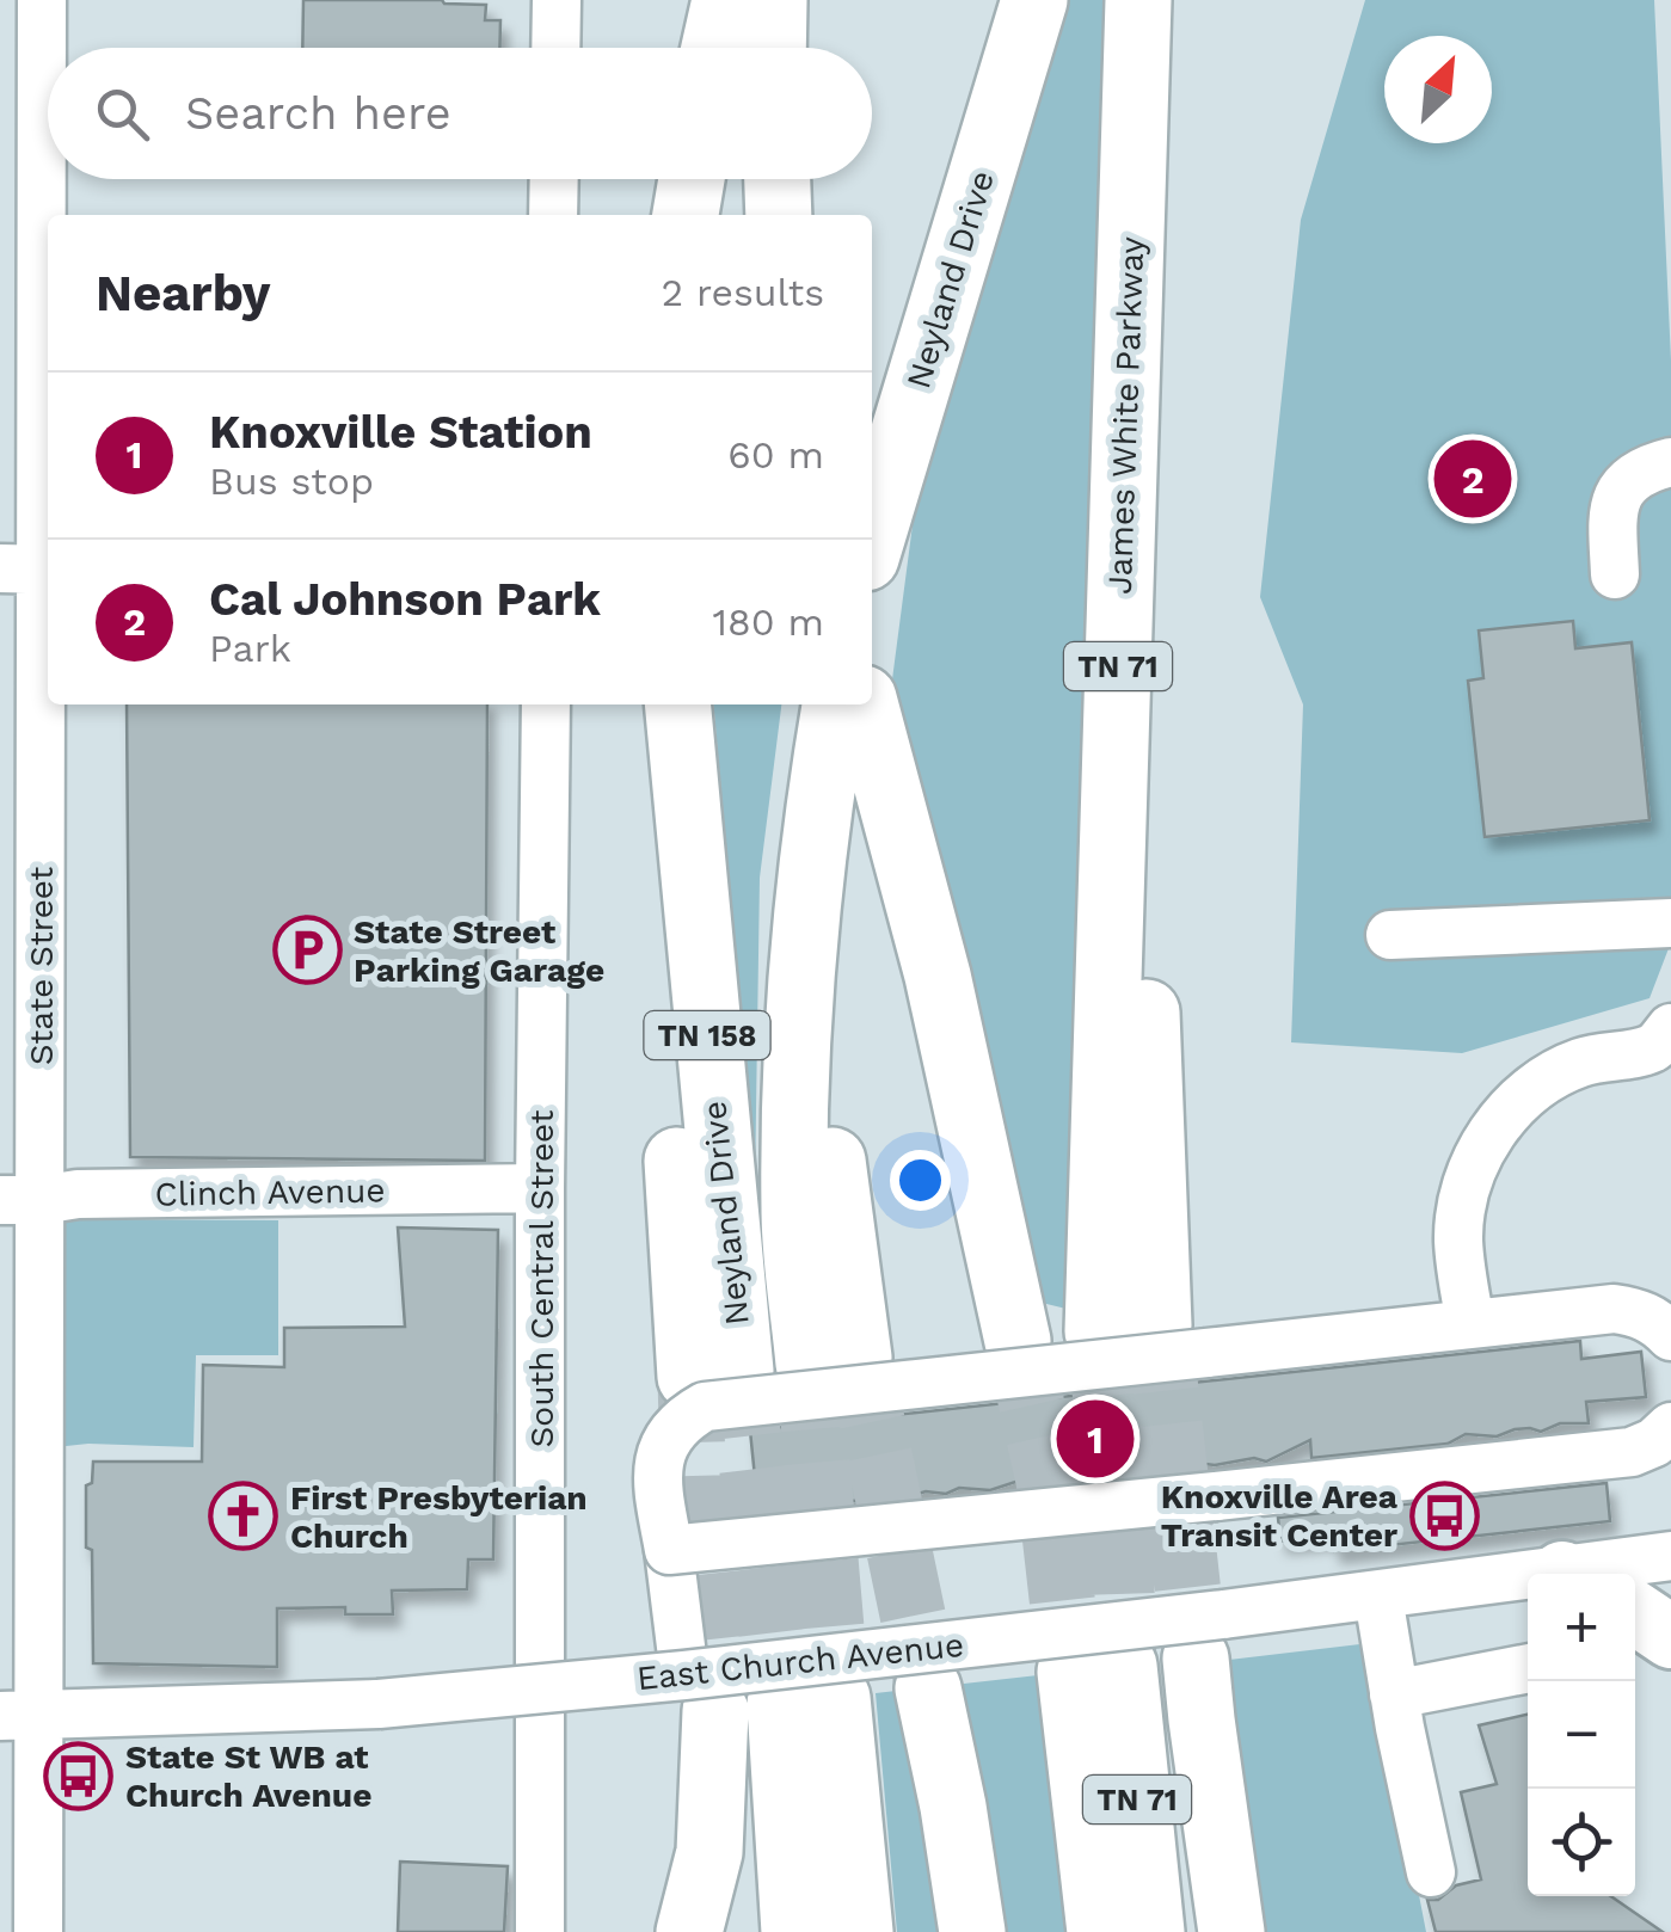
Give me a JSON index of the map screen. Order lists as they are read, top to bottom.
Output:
{
  "streets": {
    "highway": [
      "Neyland Drive",
      "James White Parkway",
      "TN 71",
      "TN 158"
    ],
    "street": [
      "State Street",
      "Clinch Avenue",
      "South Central Street",
      "East Church Avenue"
    ]
  },
  "crossings": [
    ["State Street", "Clinch Avenue"],
    ["State Street", "East Church Avenue"],
    ["Clinch Avenue", "South Central Street"]
  ],
  "places": {
    "parking": ["State Street Parking Garage"],
    "bus stop": ["Knoxville Area Transit Center", "State St WB at Church Avenue"],
    "church": ["First Presbyterian Church"]
  },
  "north": "top right",
  "page": {
    "search": "Search here",
    "heading": ["Nearby", "2 results"],
    "list": [
      {
        "mark": "1",
        "name": "Knoxville Station",
        "note": "Bus stop",
        "value": "60 m"
      },
      {
        "mark": "2",
        "name": "Cal Johnson Park",
        "note": "Park",
        "value": "180 m"
      }
    ],
    "pins": ["2", "1"],
    "map_buttons": ["+", "−"]
  }
}
